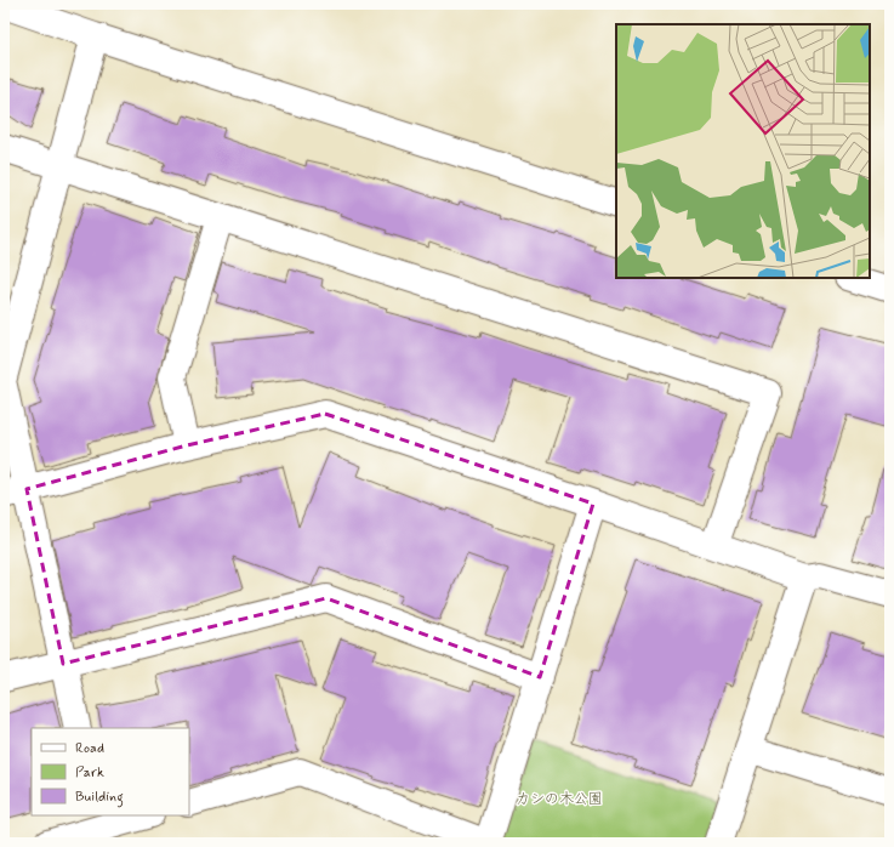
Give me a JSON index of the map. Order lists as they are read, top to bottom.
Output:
{
  "parks": ["カシの木公園"],
  "legend": ["Road", "Park", "Building"]
}
